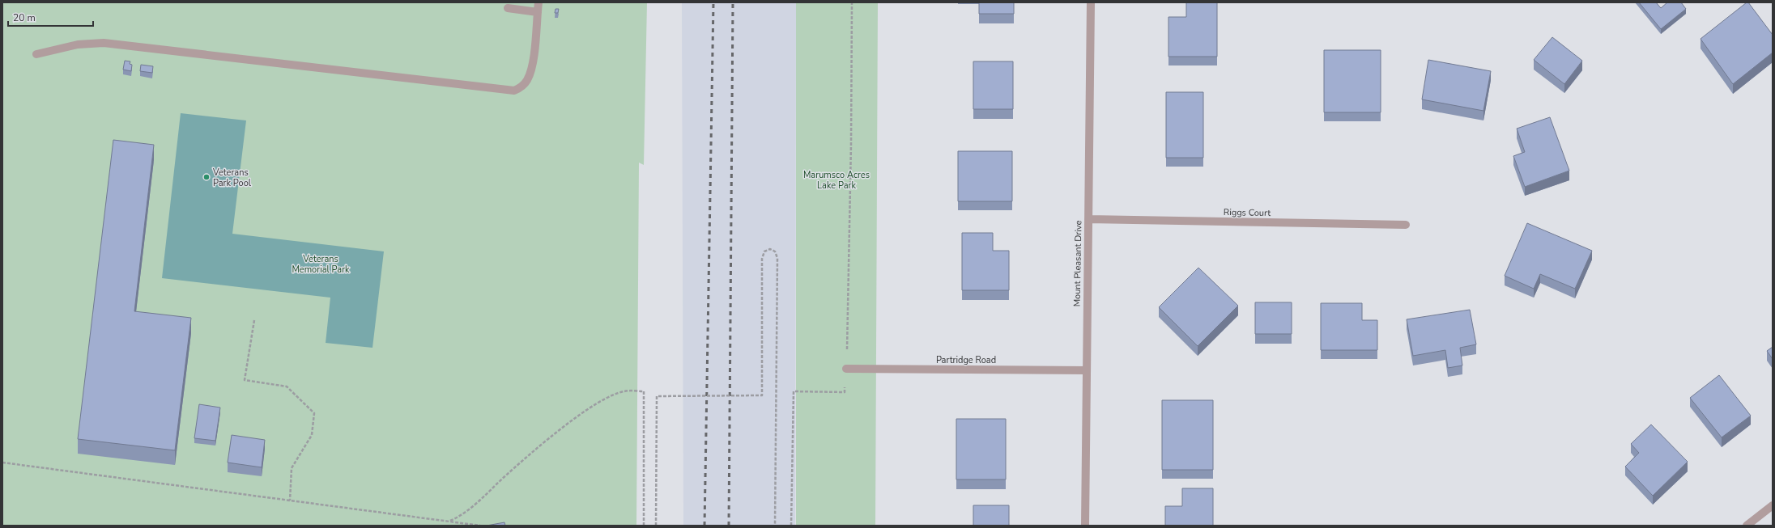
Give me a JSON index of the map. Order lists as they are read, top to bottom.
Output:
{
  "streets": {
    "street": ["Riggs Court", "Mount Pleasant Drive", "Partridge Road"]
  },
  "crossings": [
    ["Riggs Court", "Mount Pleasant Drive"],
    ["Mount Pleasant Drive", "Partridge Road"]
  ],
  "parks": ["Marumsco Acres Lake Park", "Veterans Memorial Park"],
  "places": ["Veterans Park Pool"],
  "scale_bar": "20 m"
}
